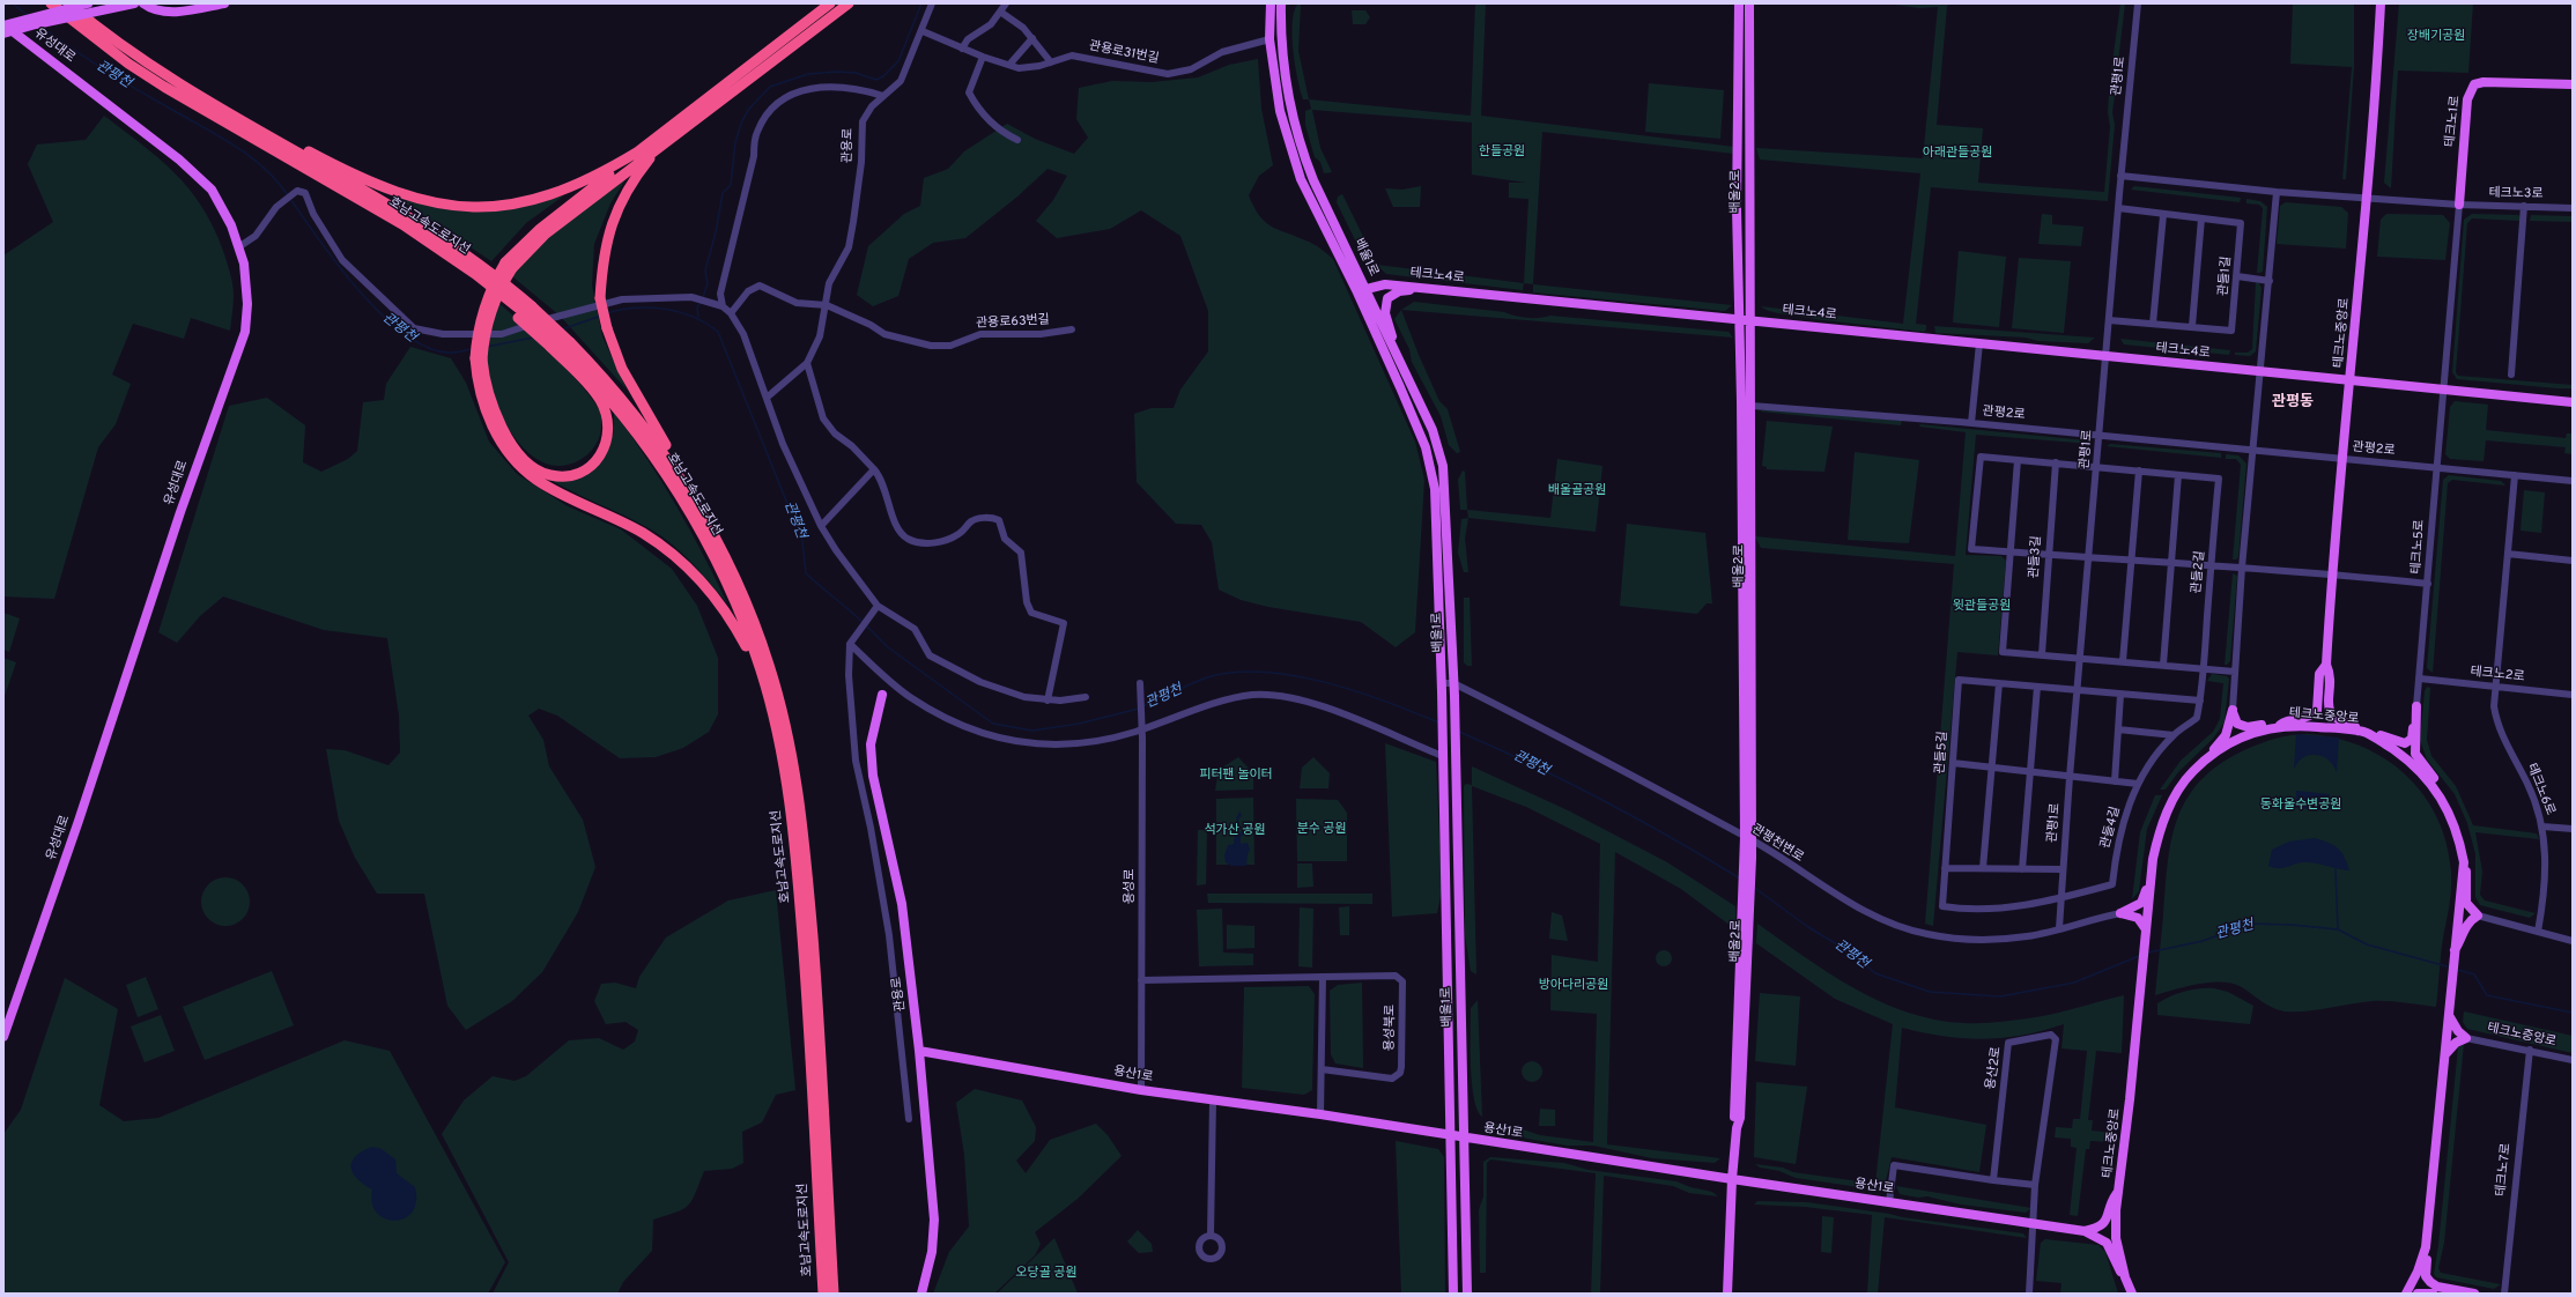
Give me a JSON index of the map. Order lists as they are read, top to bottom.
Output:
{
  "streets": {
    "highway": ["호남고속도로지선"],
    "main road": [
      "유성대로",
      "테크노1로",
      "관용로",
      "배울2로",
      "배울1로",
      "테크노4로",
      "테크노중앙로",
      "용산1로"
    ],
    "street": [
      "관용로31번길",
      "관평1로",
      "테크노3로",
      "관들1길",
      "관용로63번길",
      "관평2로",
      "테크노5로",
      "관들3길",
      "관들2길",
      "테크노2로",
      "관들5길",
      "테크노6로",
      "관들4길",
      "관평천변로",
      "용성로",
      "용성북로",
      "용산2로",
      "테크노7로"
    ]
  },
  "crossings": [
    ["관용로31번길", "관용로"],
    ["관용로31번길", "배울1로"],
    ["관평1로", "테크노3로"],
    ["관평1로", "테크노4로"],
    ["관평1로", "관들1길"],
    ["관평1로", "관평2로"],
    ["관평1로", "관들3길"],
    ["관평1로", "관들2길"],
    ["관평1로", "관들5길"],
    ["관평1로", "관들4길"],
    ["관평1로", "관평천변로"],
    ["테크노1로", "테크노3로"],
    ["관용로", "관용로63번길"],
    ["관용로", "용산1로"],
    ["배울2로", "테크노4로"],
    ["배울2로", "관평2로"],
    ["배울2로", "관평천변로"],
    ["배울2로", "용산1로"],
    ["테크노3로", "테크노중앙로"],
    ["배울1로", "테크노4로"],
    ["배울1로", "관평천변로"],
    ["배울1로", "용산1로"],
    ["테크노4로", "테크노중앙로"],
    ["테크노중앙로", "관평2로"],
    ["테크노중앙로", "테크노7로"],
    ["관평2로", "테크노5로"],
    ["테크노5로", "테크노2로"],
    ["관들3길", "관들2길"],
    ["관들2길", "관들4길"],
    ["테크노2로", "테크노6로"],
    ["관들5길", "관들4길"],
    ["용성로", "용성북로"],
    ["용성로", "용산1로"],
    ["용산2로", "용산1로"]
  ],
  "districts": ["관평동"],
  "water": ["관평천"],
  "parks": [
    "장배기공원",
    "한들공원",
    "아래관들공원",
    "배울골공원",
    "윗관들공원",
    "피터팬 놀이터",
    "동화울수변공원",
    "분수 공원",
    "석가산 공원",
    "방아다리공원",
    "오당골 공원"
  ]
}
